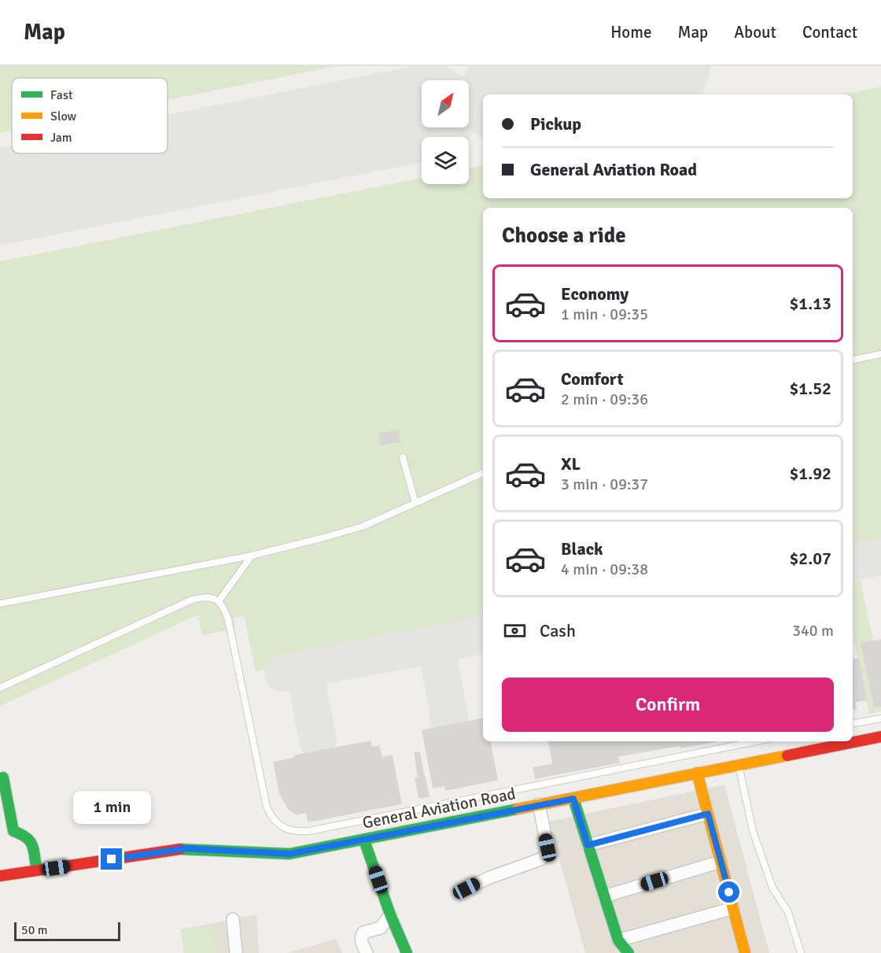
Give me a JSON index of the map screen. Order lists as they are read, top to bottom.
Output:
{
  "streets": {
    "main road": ["General Aviation Road"]
  },
  "legend": ["Fast", "Slow", "Jam"],
  "scale_bar": "50 m",
  "north": "top right",
  "page": {
    "header": "Map",
    "nav": [
      "Home",
      "Map",
      "About",
      "Contact"
    ],
    "banner": ["Pickup", "General Aviation Road"],
    "heading": "Choose a ride",
    "list": [
      {
        "name": "Economy",
        "note": "1 min · 09:35",
        "value": "$1.13"
      },
      {
        "name": "Comfort",
        "note": "2 min · 09:36",
        "value": "$1.52"
      },
      {
        "name": "XL",
        "note": "3 min · 09:37",
        "value": "$1.92"
      },
      {
        "name": "Black",
        "note": "4 min · 09:38",
        "value": "$2.07"
      }
    ],
    "pay": ["Cash", "340 m"],
    "buttons": "Confirm",
    "bubble": "1 min",
    "scale": "50 m"
  }
}
